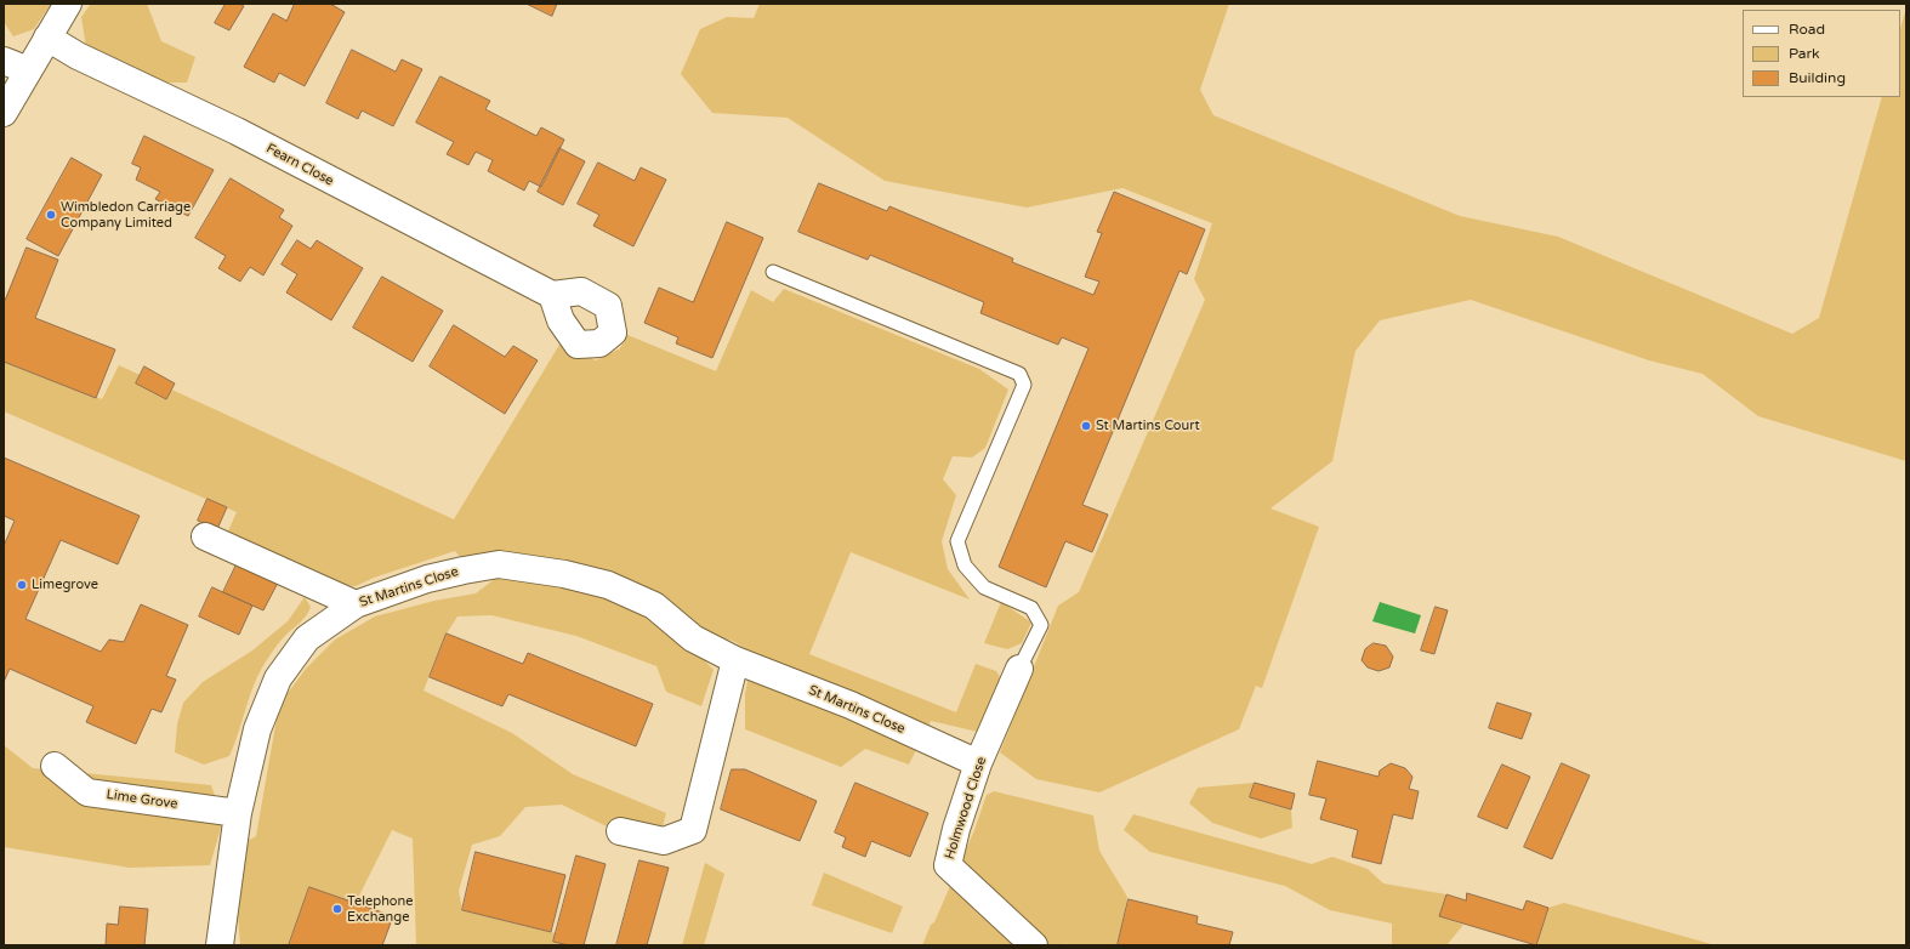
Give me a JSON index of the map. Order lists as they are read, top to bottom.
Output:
{
  "streets": {
    "street": [
      "Fearn Close",
      "St Martins Close",
      "Lime Grove",
      "Holmwood Close"
    ]
  },
  "crossings": [
    ["St Martins Close", "Lime Grove"],
    ["St Martins Close", "Holmwood Close"]
  ],
  "places": [
    "Wimbledon Carriage Company Limited",
    "St Martins Court",
    "Limegrove",
    "Telephone Exchange"
  ],
  "legend": ["Road", "Park", "Building"]
}
